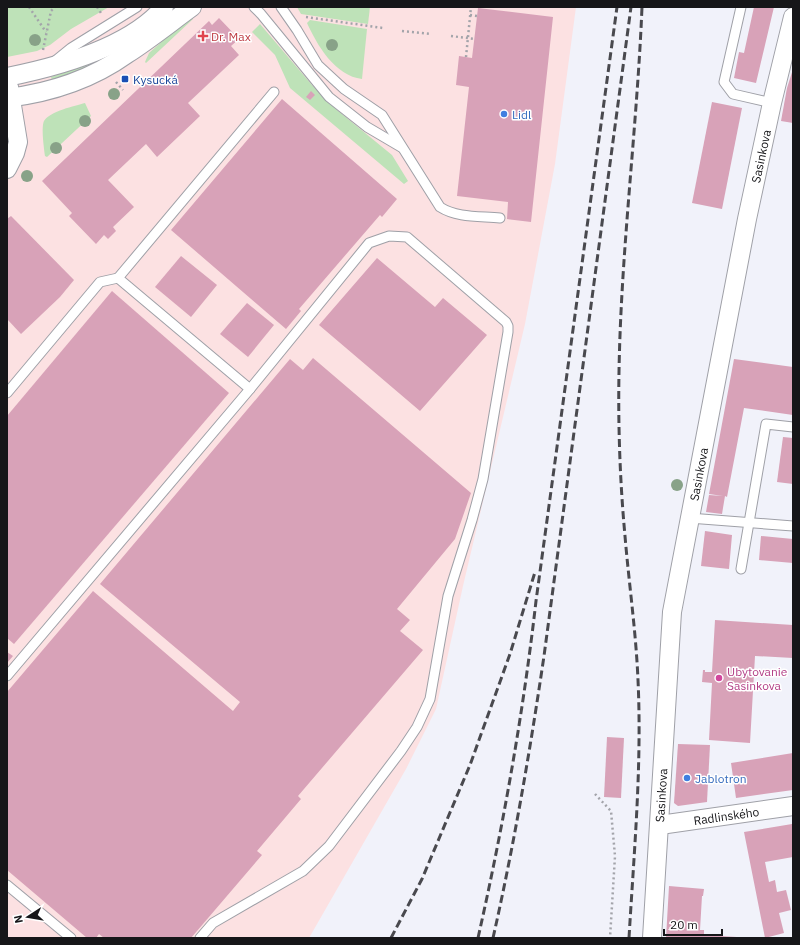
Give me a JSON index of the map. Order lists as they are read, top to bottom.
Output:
{
  "streets": {
    "street": ["Sasinkova", "Radlinského"]
  },
  "crossings": [
    ["Sasinkova", "Radlinského"]
  ],
  "places": {
    "health": ["Dr. Max"],
    "transit": ["Kysucká"],
    "other": ["Lidl", "Ubytovanie Sasinkova", "Jablotron"]
  },
  "scale_bar": "20 m",
  "north": "left"
}
